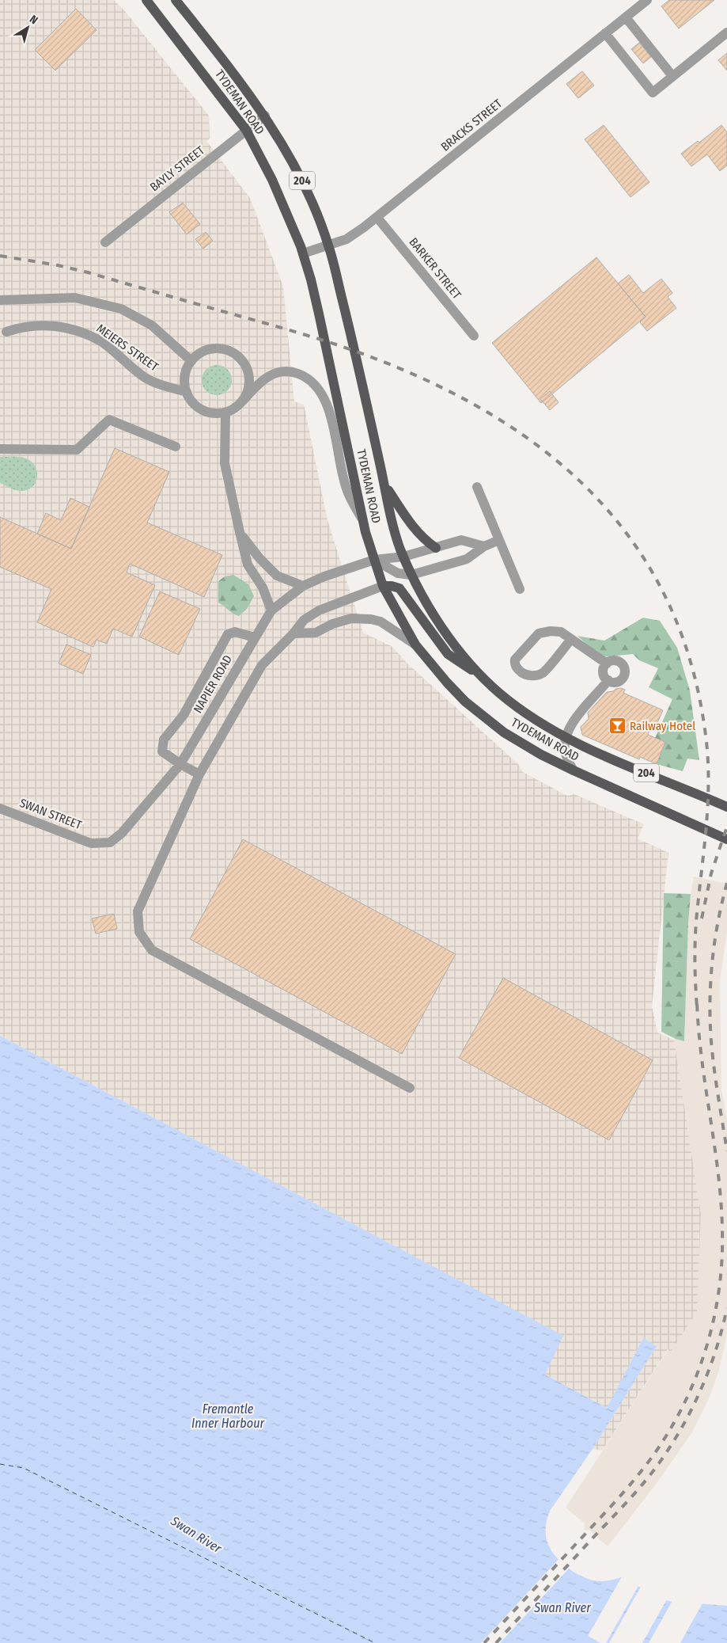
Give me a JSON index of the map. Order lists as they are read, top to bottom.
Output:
{
  "streets": {
    "main road": ["TYDEMAN ROAD", "204"],
    "street": [
      "BRACKS STREET",
      "BAYLY STREET",
      "BARKER STREET",
      "MEIERS STREET",
      "NAPIER ROAD",
      "SWAN STREET"
    ]
  },
  "crossings": [
    ["TYDEMAN ROAD", "BRACKS STREET"],
    ["TYDEMAN ROAD", "BAYLY STREET"],
    ["TYDEMAN ROAD", "NAPIER ROAD"],
    ["BRACKS STREET", "BARKER STREET"],
    ["NAPIER ROAD", "SWAN STREET"]
  ],
  "water": ["Fremantle Inner Harbour", "Swan River"],
  "places": {
    "bar": ["Railway Hotel"]
  },
  "north": "top right"
}
